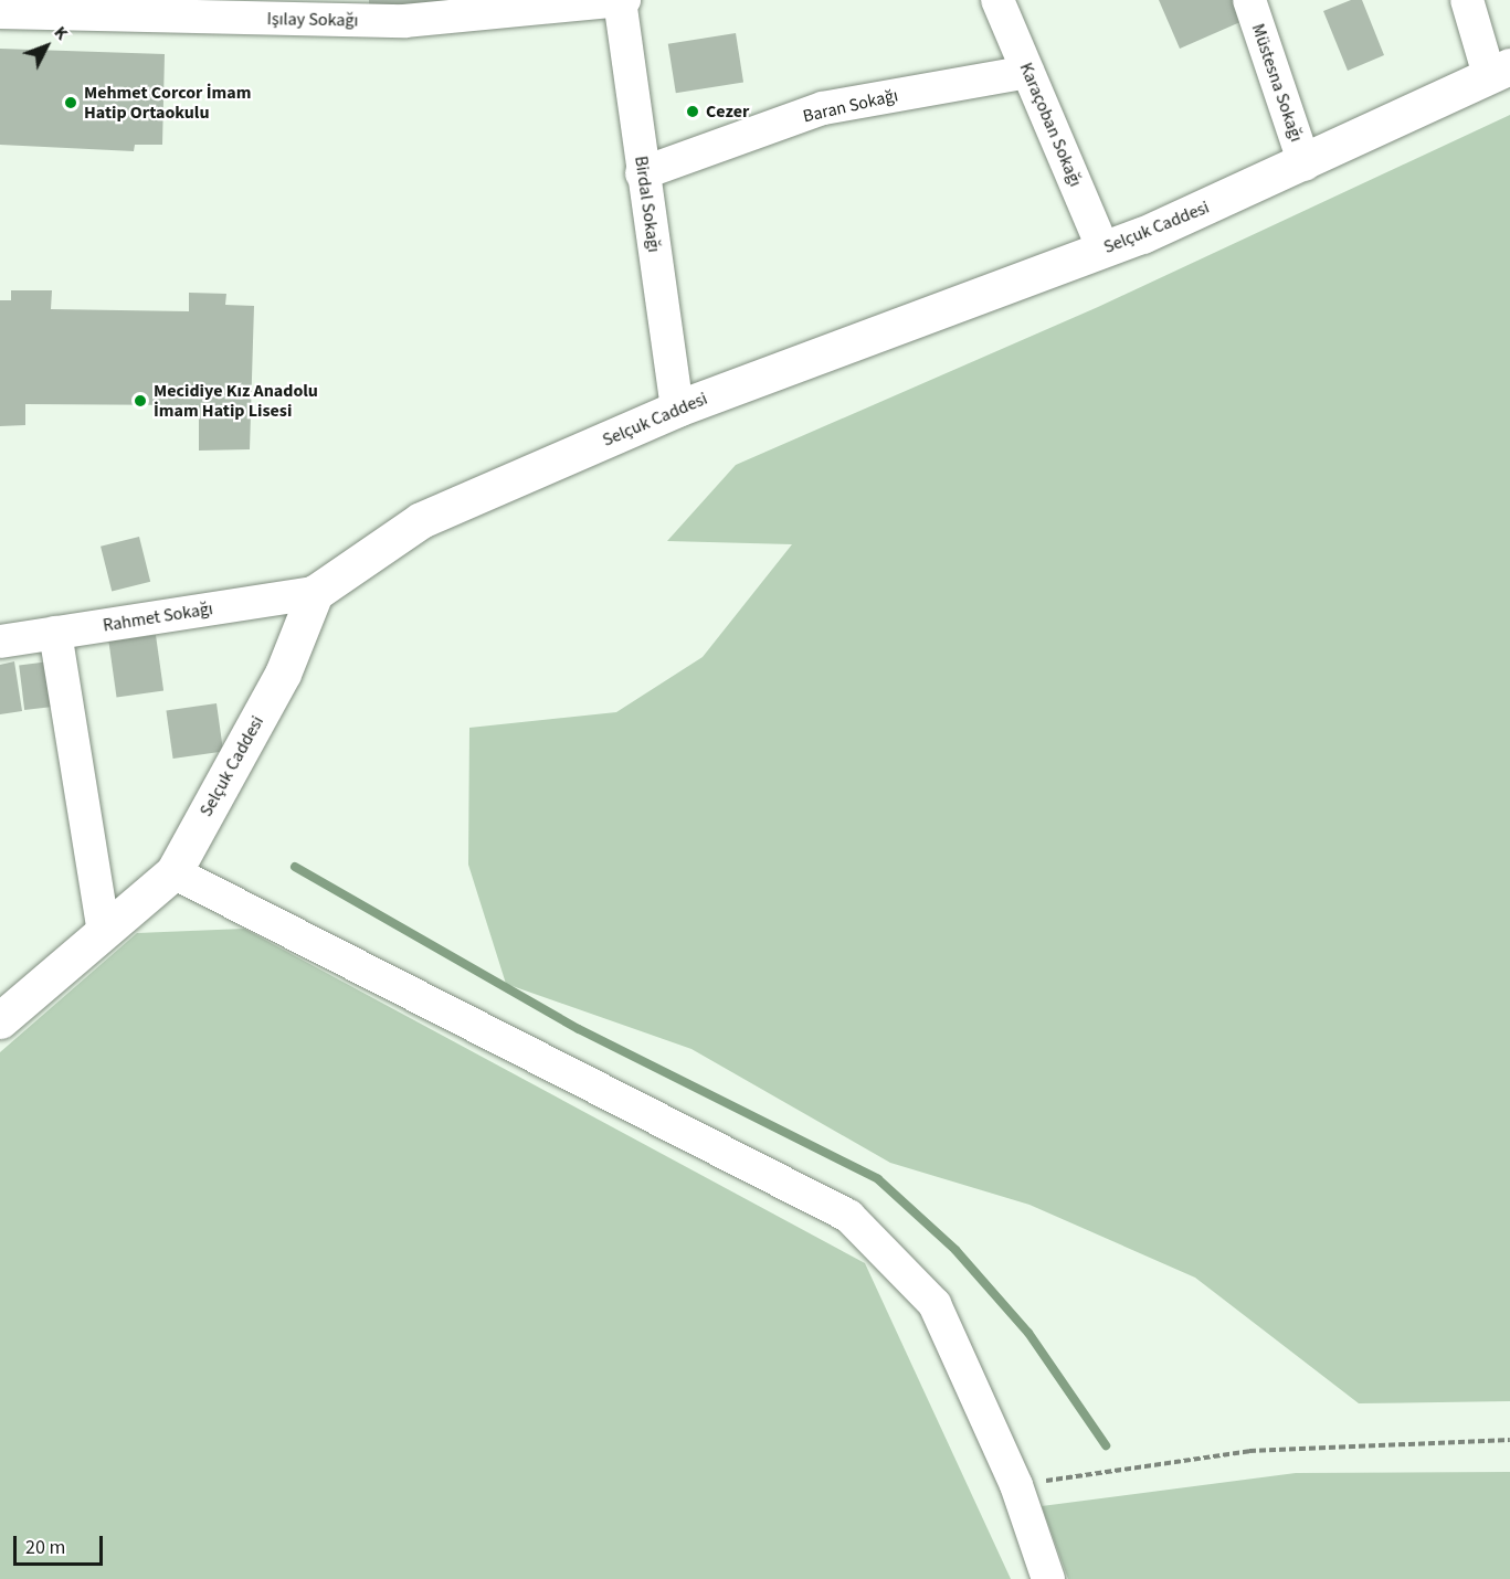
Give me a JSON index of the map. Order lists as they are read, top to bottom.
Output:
{
  "streets": {
    "street": [
      "Işılay Sokağı",
      "Müstesna Sokağı",
      "Baran Sokağı",
      "Karaçoban Sokağı",
      "Birdal Sokağı",
      "Selçuk Caddesi",
      "Rahmet Sokağı"
    ]
  },
  "crossings": [
    ["Işılay Sokağı", "Birdal Sokağı"],
    ["Müstesna Sokağı", "Selçuk Caddesi"],
    ["Baran Sokağı", "Karaçoban Sokağı"],
    ["Baran Sokağı", "Birdal Sokağı"],
    ["Karaçoban Sokağı", "Selçuk Caddesi"],
    ["Birdal Sokağı", "Selçuk Caddesi"],
    ["Selçuk Caddesi", "Rahmet Sokağı"]
  ],
  "places": ["Mehmet Corcor İmam Hatip Ortaokulu", "Cezer", "Mecidiye Kız Anadolu İmam Hatip Lisesi"],
  "scale_bar": "20 m",
  "north": "top right"
}
